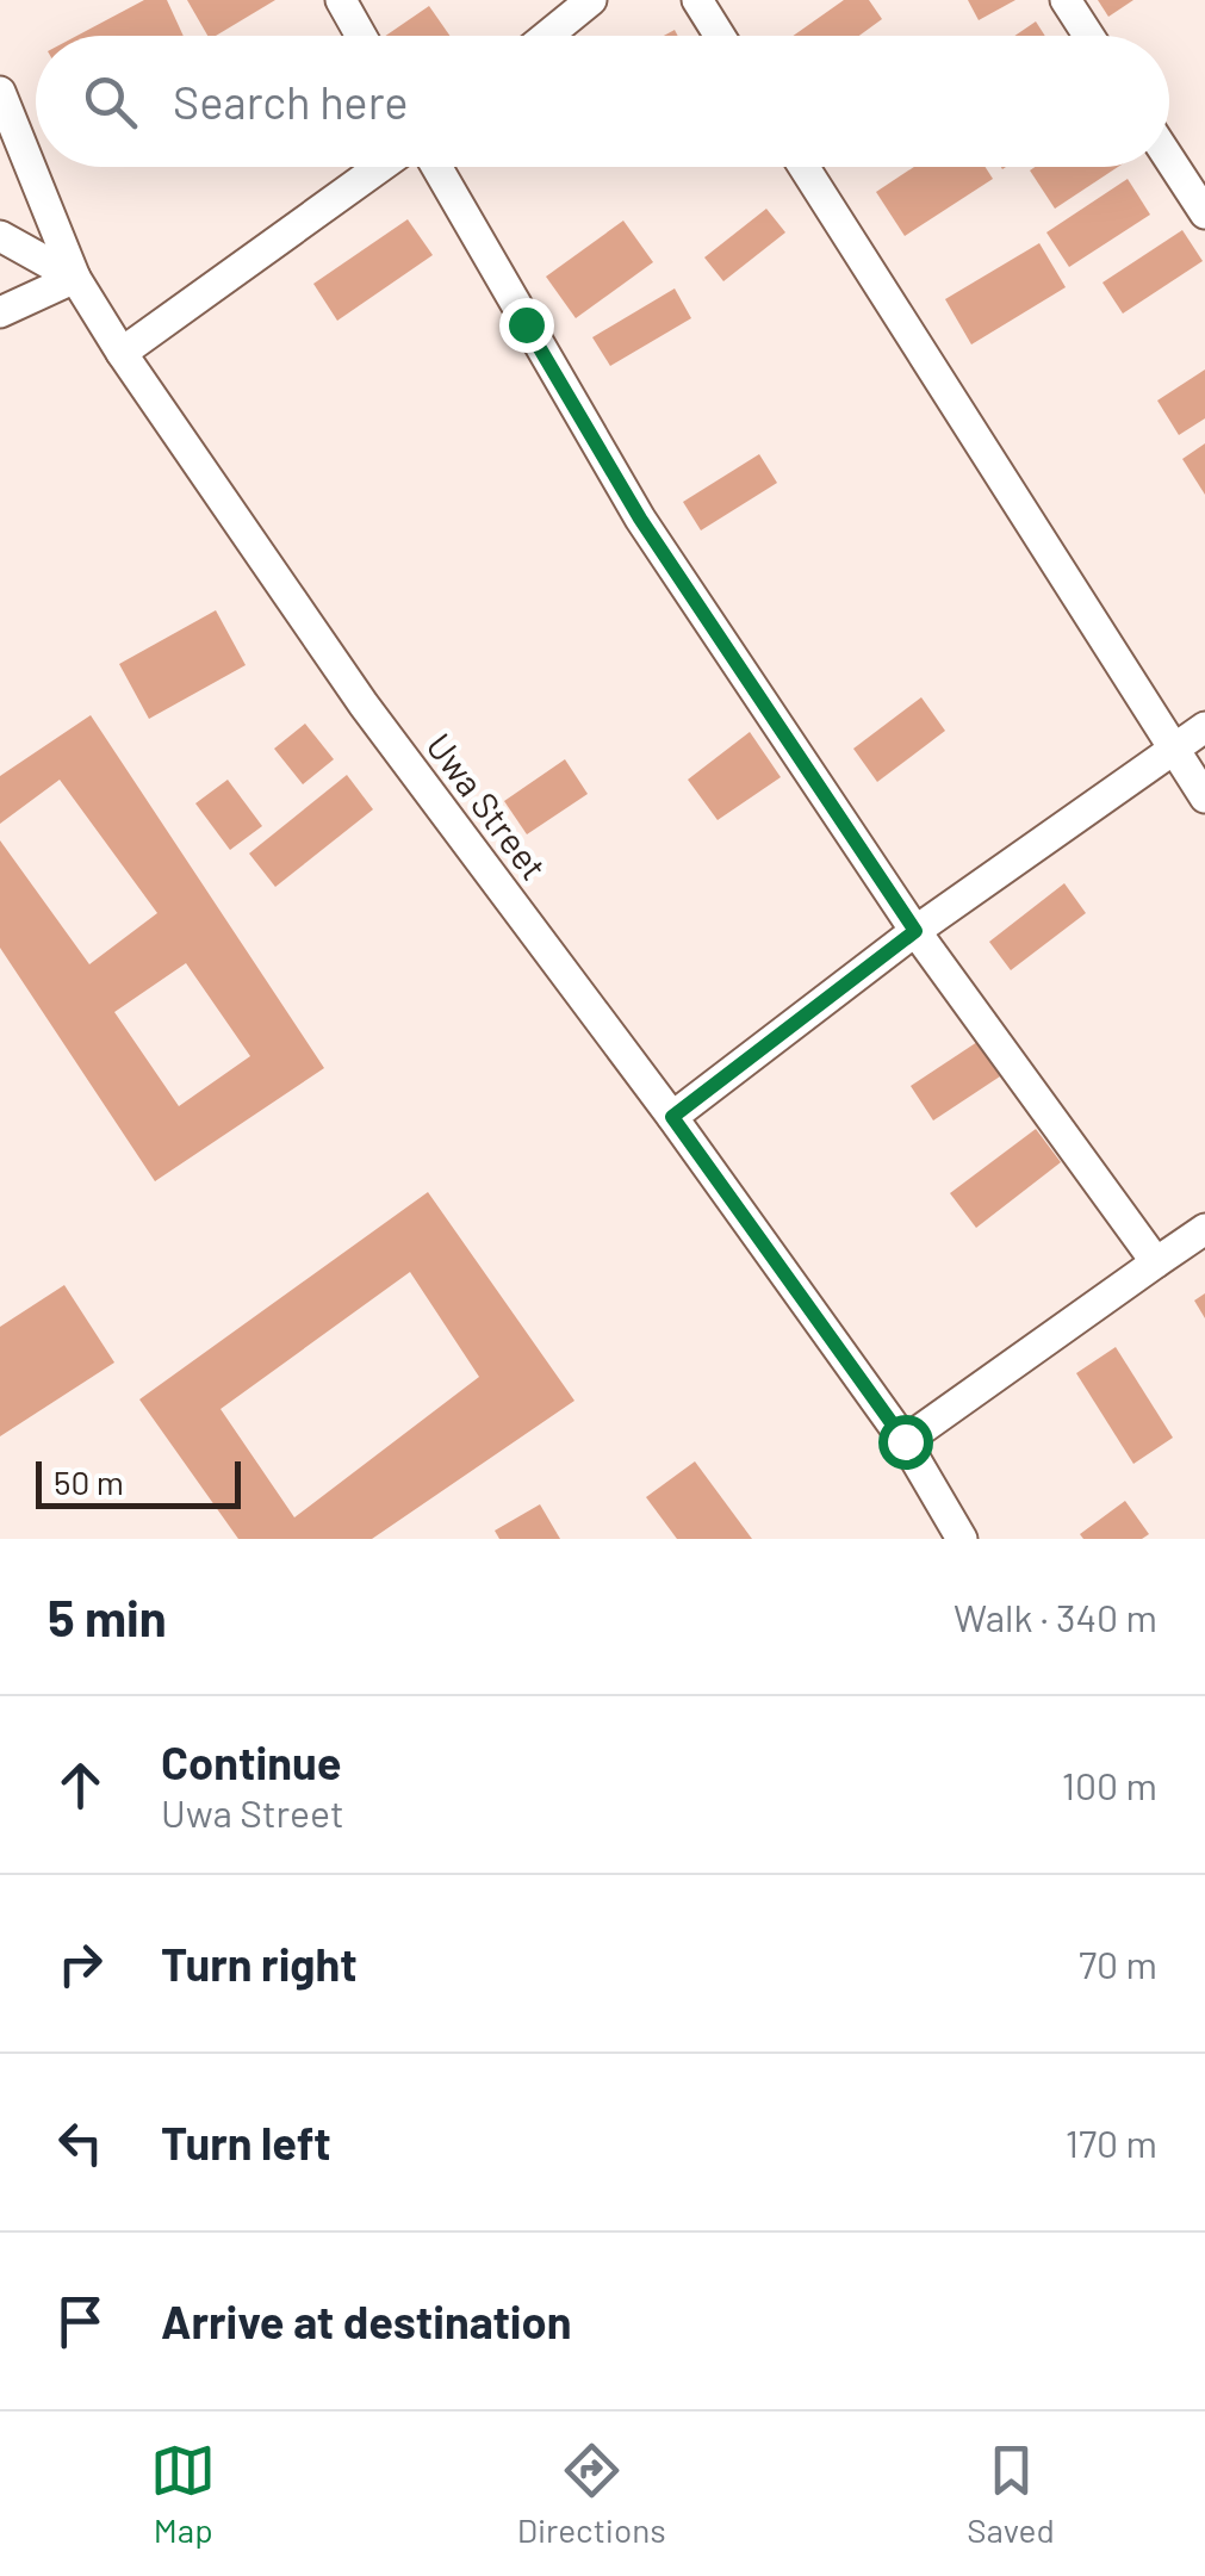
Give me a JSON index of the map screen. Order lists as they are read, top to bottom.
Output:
{
  "streets": {
    "street": ["Uwa Street"]
  },
  "scale_bar": "50 m",
  "page": {
    "search": "Search here",
    "scale": "50 m",
    "heading": ["5 min", "Walk · 340 m"],
    "list": [
      ["Continue", "Uwa Street", "100 m"],
      ["Turn right", "70 m"],
      ["Turn left", "170 m"],
      "Arrive at destination"
    ],
    "nav": ["Map", "Directions", "Saved"]
  }
}
